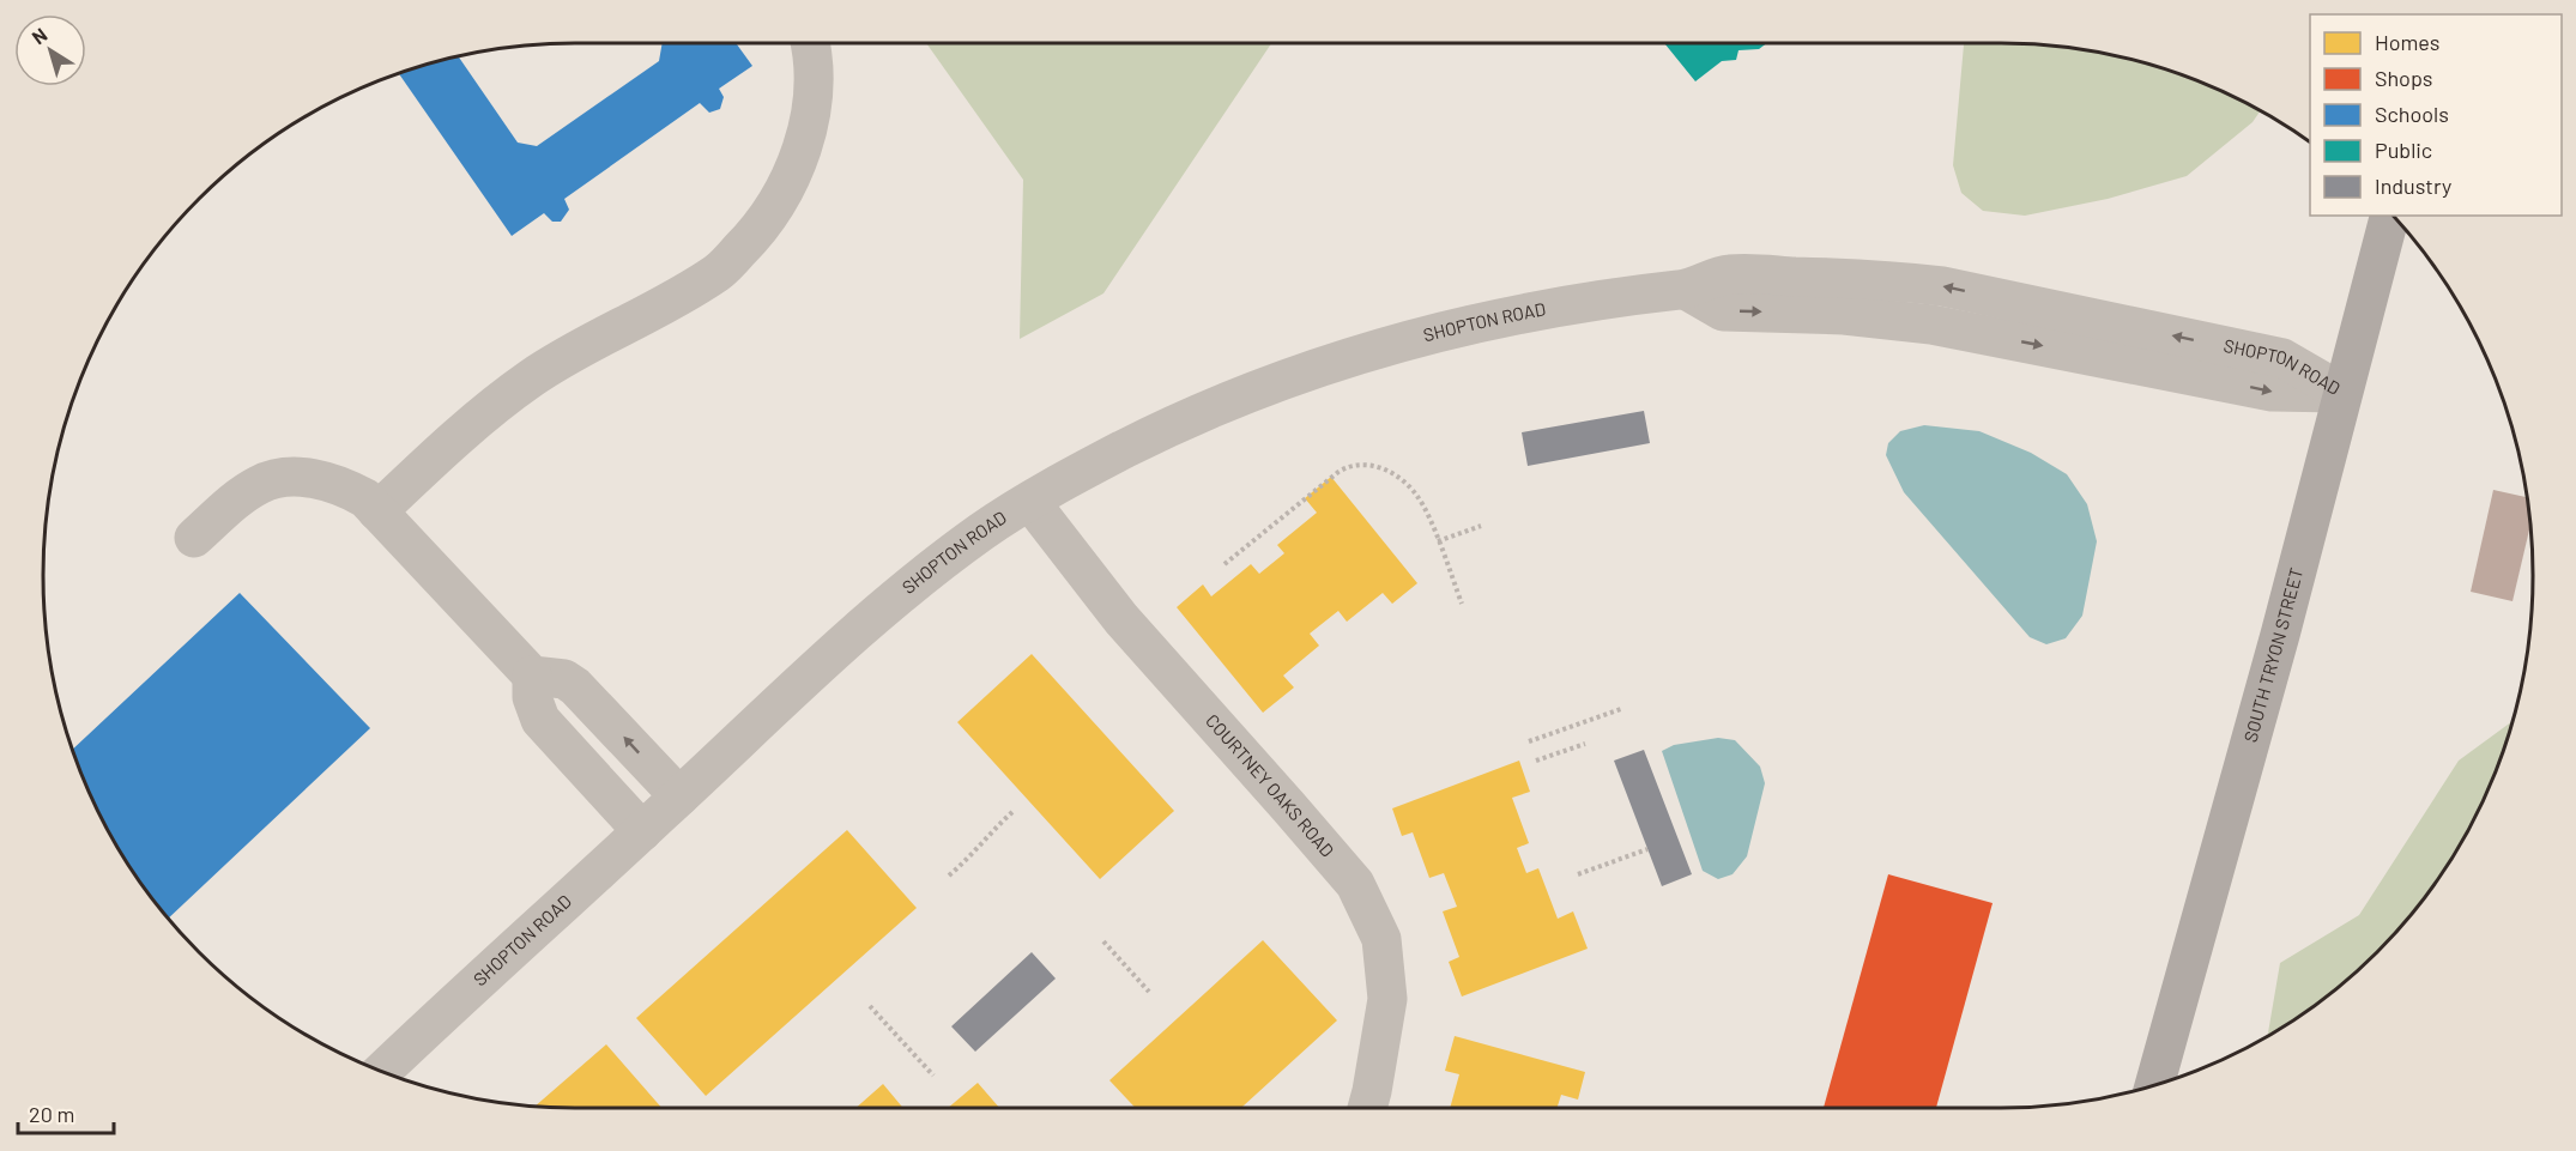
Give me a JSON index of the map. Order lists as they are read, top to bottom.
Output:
{
  "streets": {
    "main road": ["SOUTH TRYON STREET"],
    "street": ["SHOPTON ROAD", "COURTNEY OAKS ROAD"]
  },
  "crossings": [
    ["SHOPTON ROAD", "SOUTH TRYON STREET"],
    ["SHOPTON ROAD", "COURTNEY OAKS ROAD"]
  ],
  "legend": [
    "Homes",
    "Shops",
    "Schools",
    "Public",
    "Industry"
  ],
  "scale_bar": "20 m",
  "north": "top left"
}
